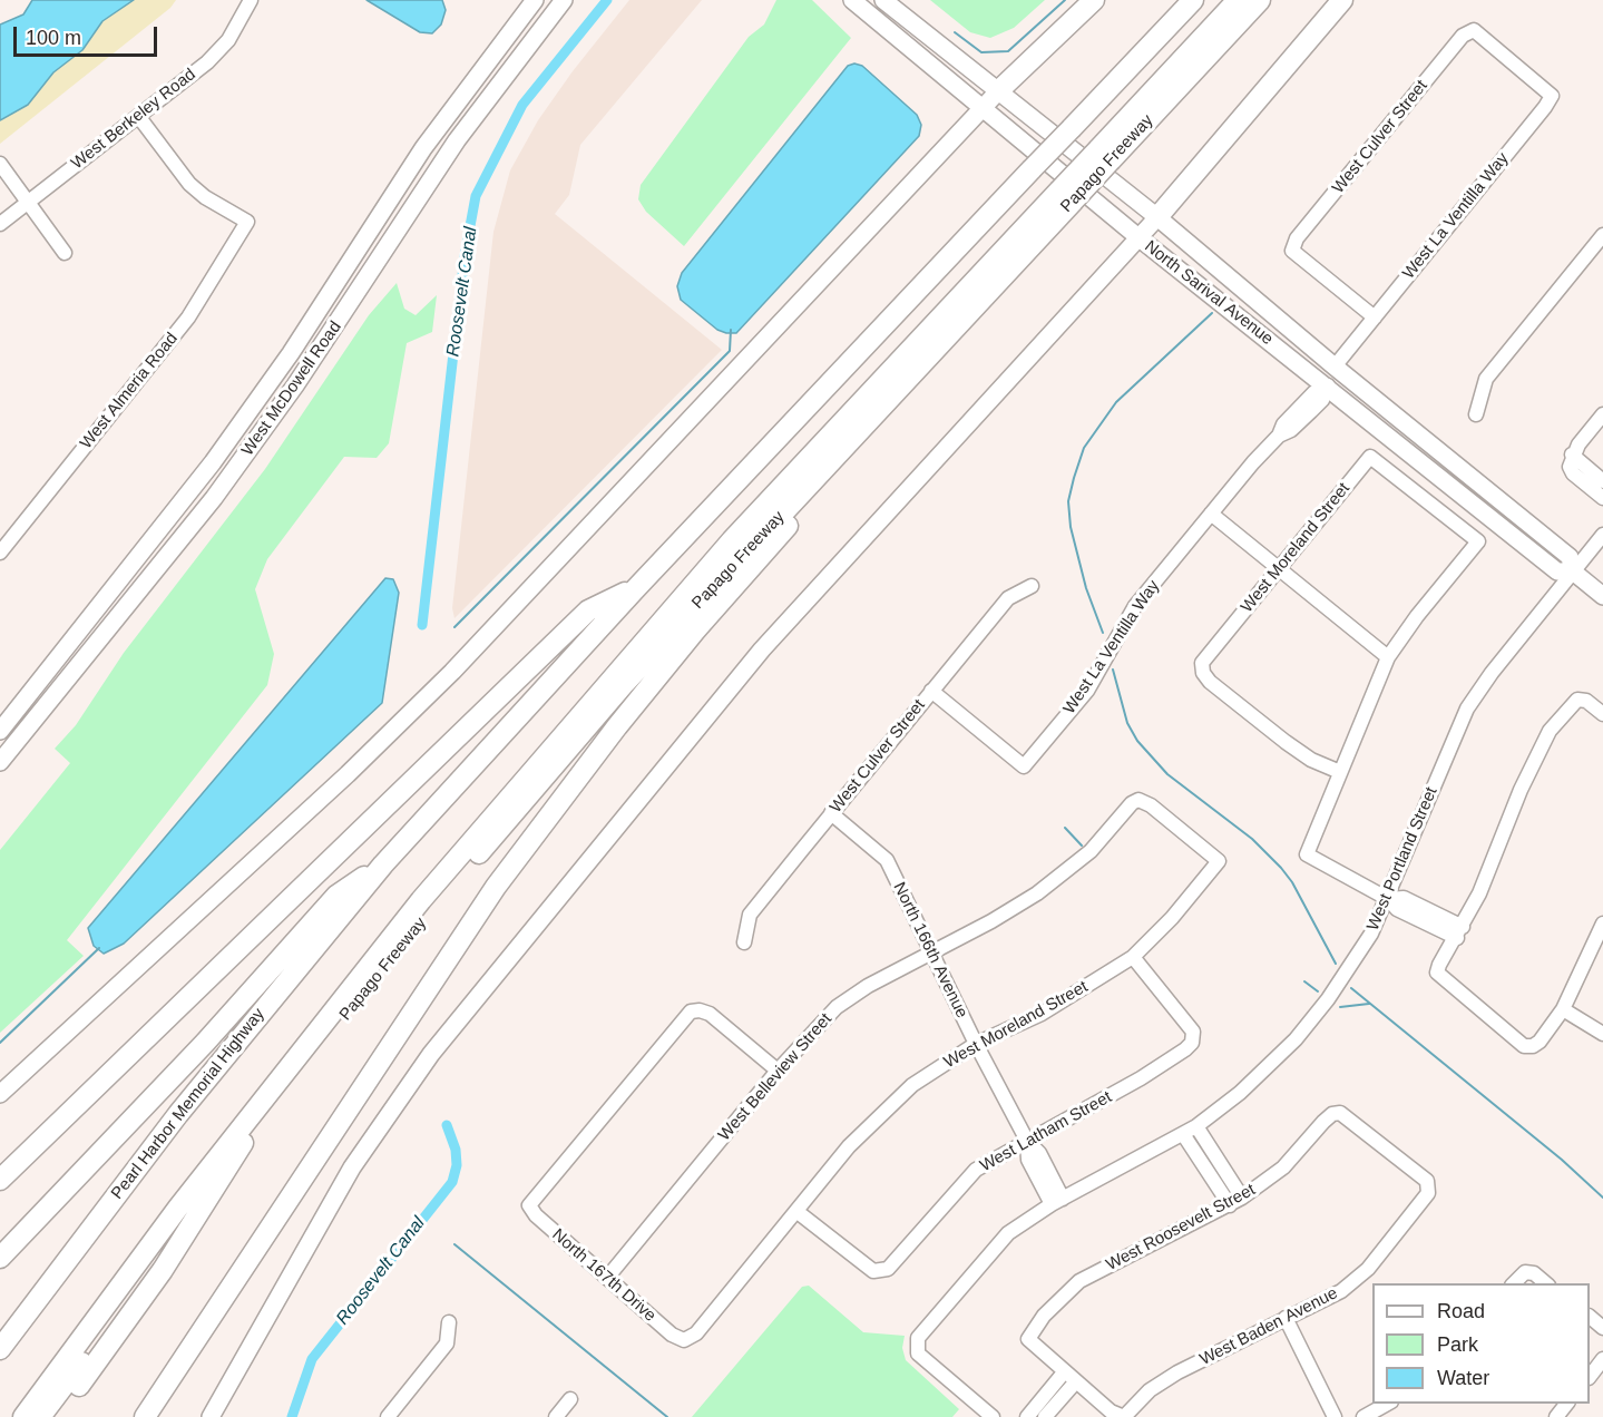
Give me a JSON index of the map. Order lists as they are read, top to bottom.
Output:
{
  "streets": {
    "highway": ["Papago Freeway", "Pearl Harbor Memorial Highway"],
    "main road": ["North Sarival Avenue", "West McDowell Road"],
    "street": [
      "West Berkeley Road",
      "West Culver Street",
      "West La Ventilla Way",
      "West Almeria Road",
      "West Moreland Street",
      "West Portland Street",
      "North 166th Avenue",
      "West Belleview Street",
      "West Latham Street",
      "West Roosevelt Street",
      "North 167th Drive",
      "West Baden Avenue"
    ]
  },
  "crossings": [
    ["West Berkeley Road", "West Almeria Road"],
    ["West Culver Street", "West La Ventilla Way"],
    ["West Culver Street", "North 166th Avenue"],
    ["West La Ventilla Way", "North Sarival Avenue"],
    ["North Sarival Avenue", "West Portland Street"],
    ["West Moreland Street", "North 166th Avenue"],
    ["West Moreland Street", "West Belleview Street"],
    ["West Moreland Street", "West Latham Street"],
    ["West Moreland Street", "North 167th Drive"],
    ["West Portland Street", "North 166th Avenue"],
    ["North 166th Avenue", "West Belleview Street"],
    ["North 166th Avenue", "West Latham Street"],
    ["West Belleview Street", "North 167th Drive"],
    ["West Roosevelt Street", "West Baden Avenue"]
  ],
  "water": ["Roosevelt Canal"],
  "legend": ["Road", "Park", "Water"],
  "scale_bar": "100 m"
}
